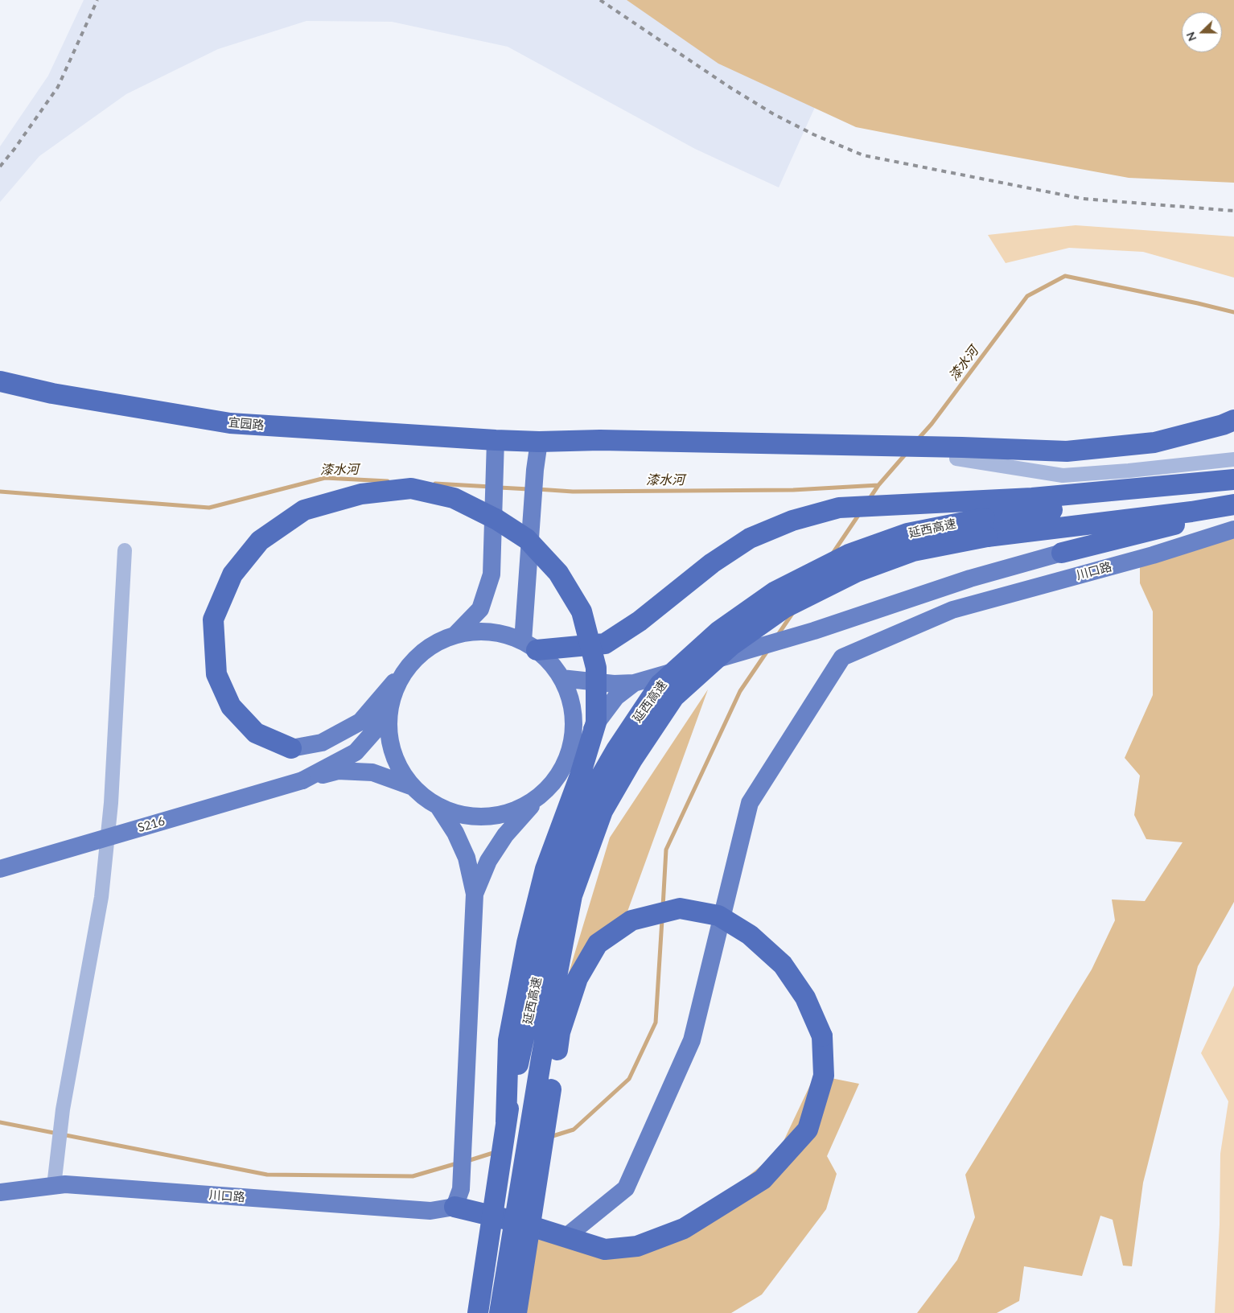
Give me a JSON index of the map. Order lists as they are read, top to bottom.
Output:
{
  "streets": {
    "highway": ["宜园路", "延西高速"],
    "main road": ["川口路", "S216"]
  },
  "water": ["漆水河"],
  "north": "left"
}
